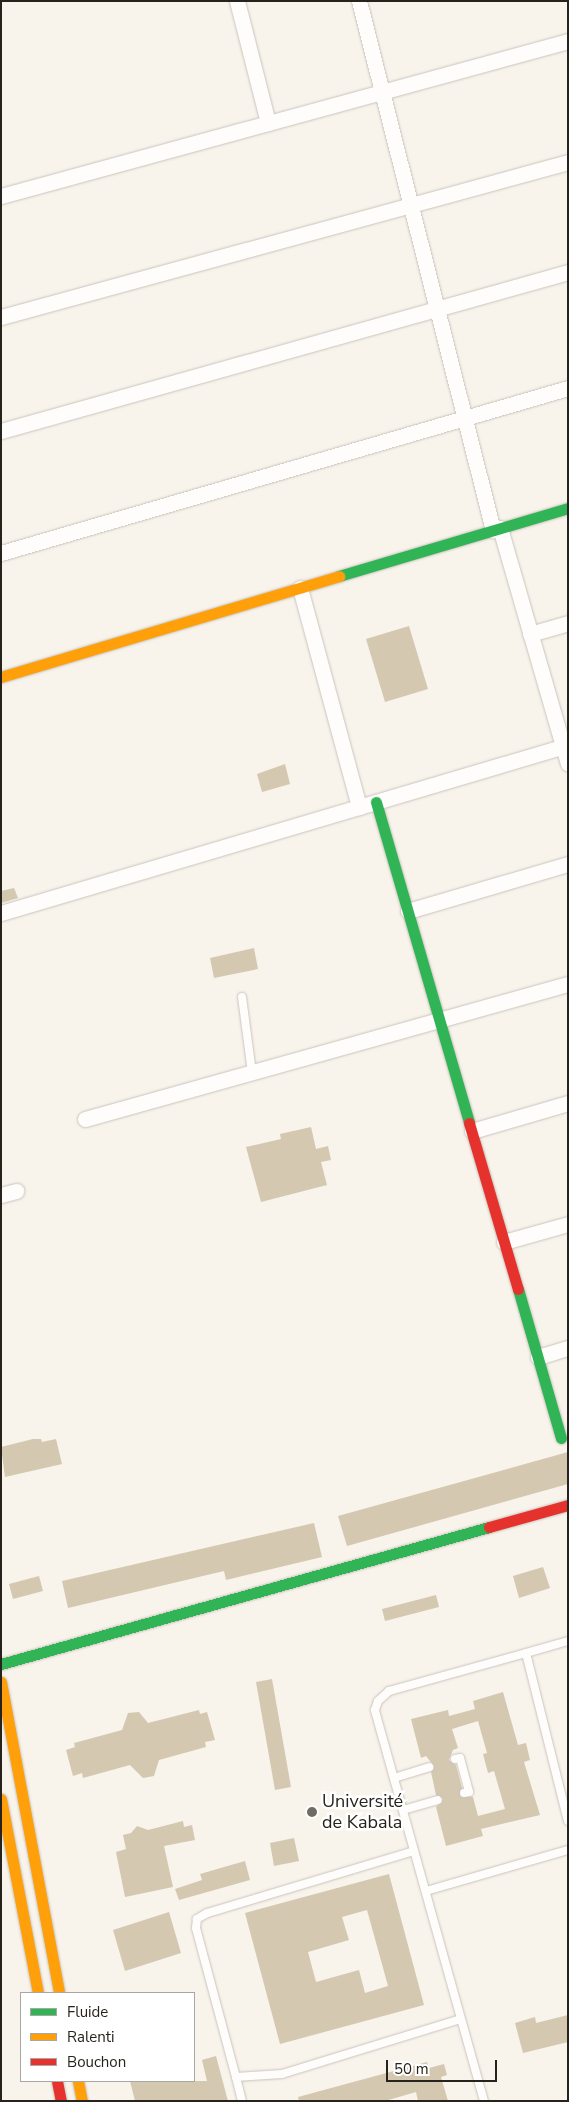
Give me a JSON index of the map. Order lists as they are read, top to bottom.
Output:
{
  "places": ["Université de Kabala"],
  "legend": ["Fluide", "Ralenti", "Bouchon"],
  "scale_bar": "50 m"
}
